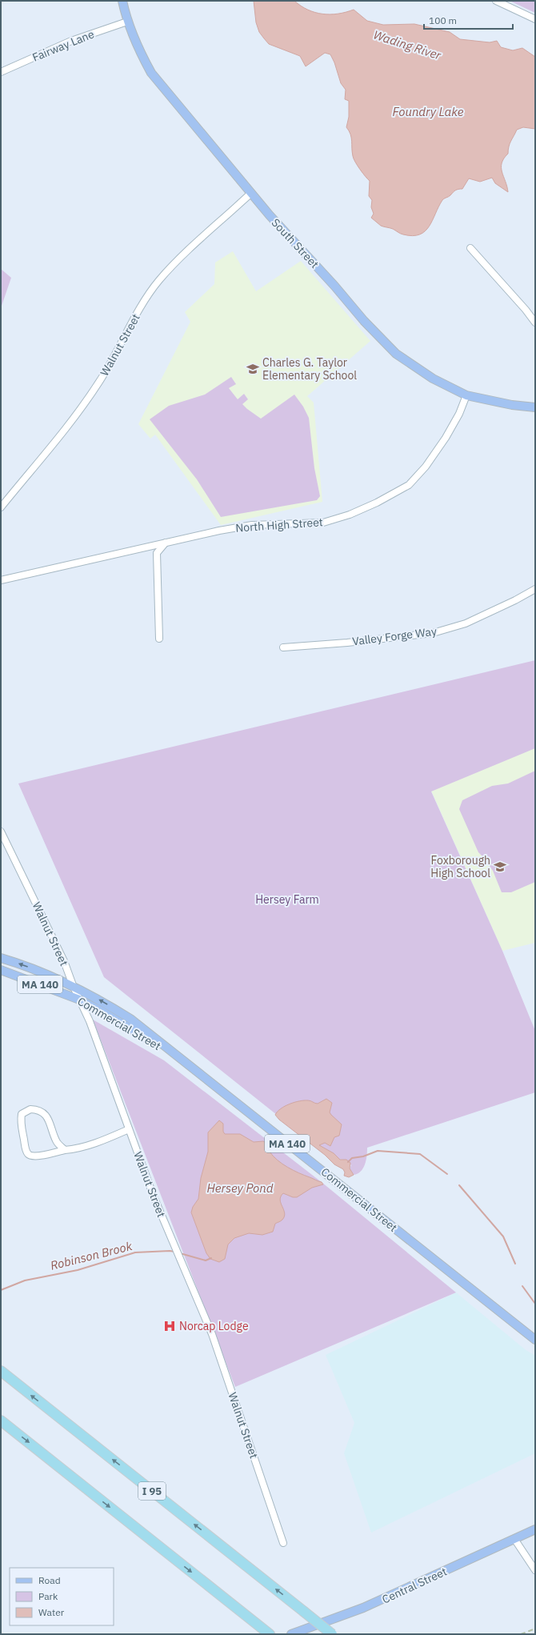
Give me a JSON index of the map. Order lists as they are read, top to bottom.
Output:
{
  "streets": {
    "highway": ["I 95"],
    "main road": [
      "South Street",
      "MA 140",
      "Commercial Street",
      "Central Street"
    ],
    "street": [
      "Fairway Lane",
      "Walnut Street",
      "North High Street",
      "Valley Forge Way"
    ]
  },
  "crossings": [
    ["Fairway Lane", "South Street"],
    ["South Street", "Walnut Street"],
    ["South Street", "North High Street"],
    ["Walnut Street", "Commercial Street"]
  ],
  "water": [
    "Wading River",
    "Foundry Lake",
    "Hersey Pond",
    "Robinson Brook"
  ],
  "parks": ["Hersey Farm"],
  "places": {
    "school or university": ["Charles G. Taylor Elementary School", "Foxborough High School"],
    "hospital": ["Norcap Lodge"]
  },
  "legend": ["Road", "Park", "Water"],
  "scale_bar": "100 m"
}
